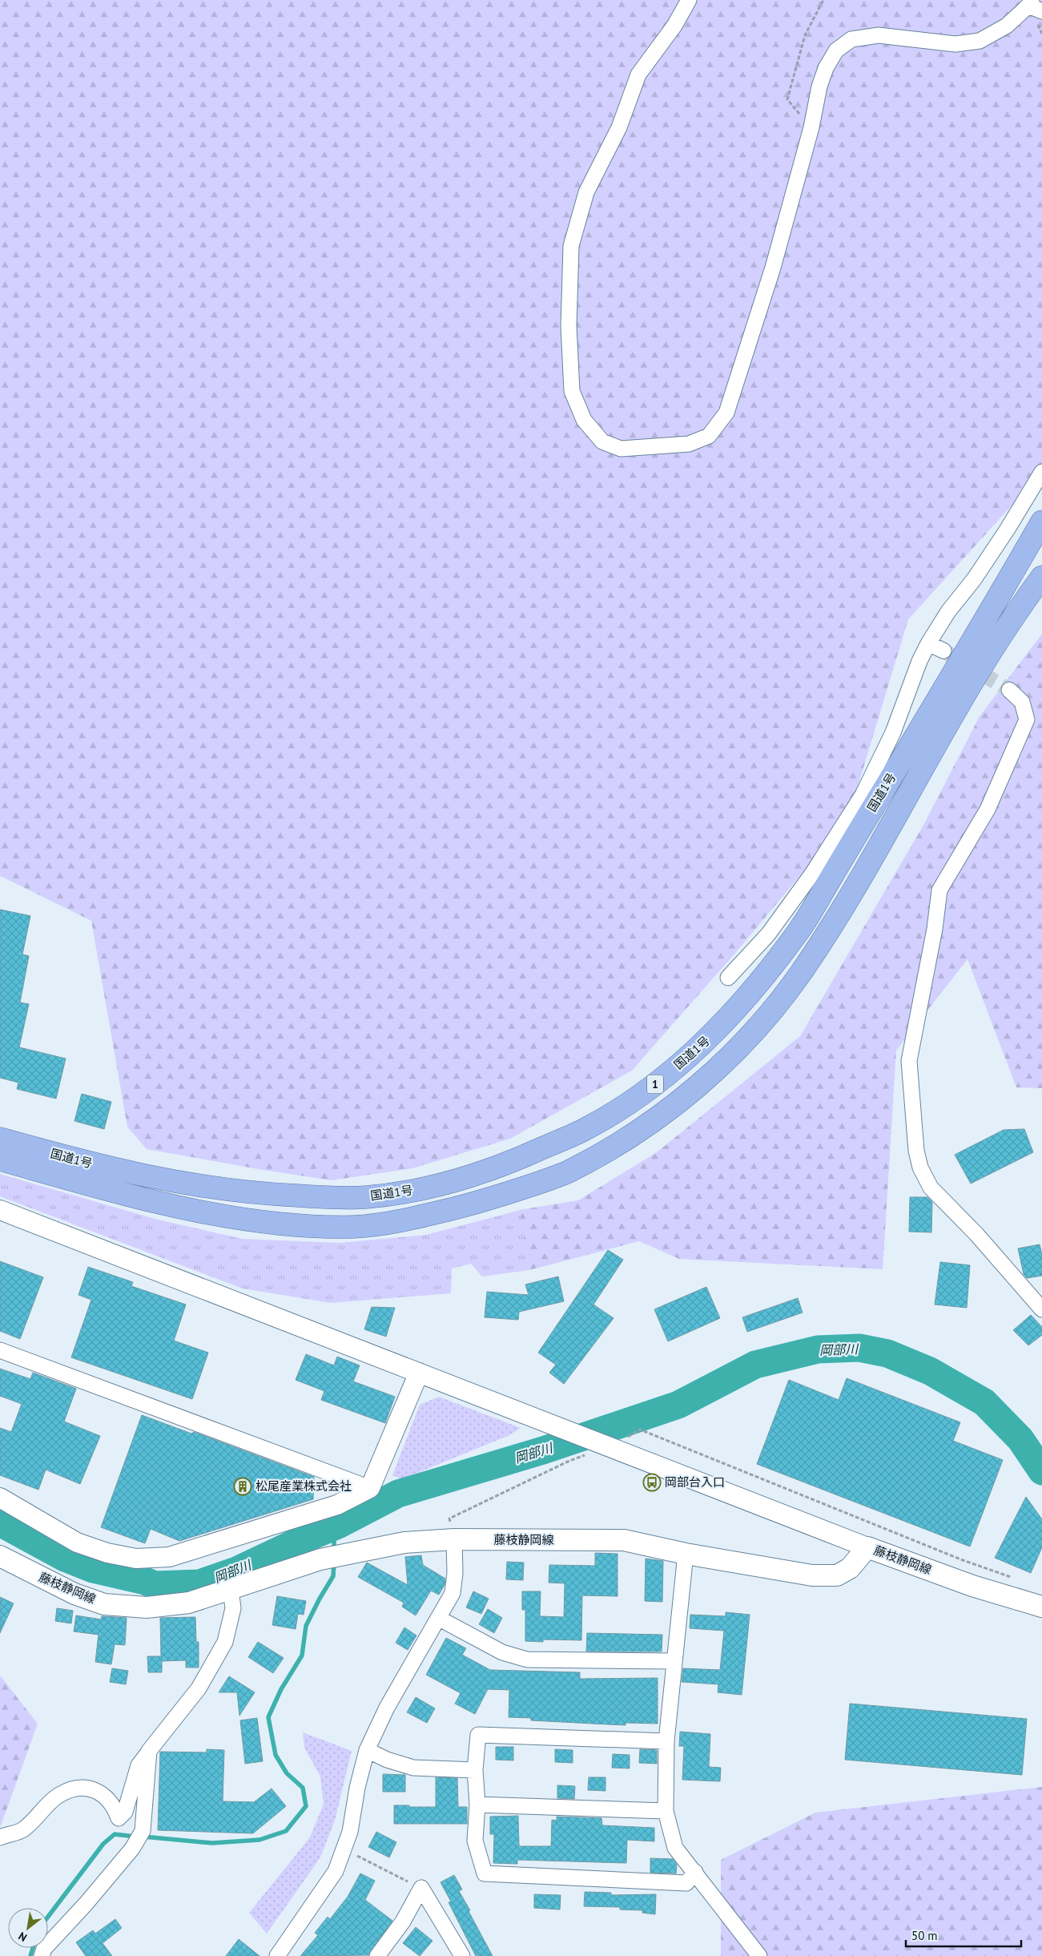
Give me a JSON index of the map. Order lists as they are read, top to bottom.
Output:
{
  "streets": {
    "highway": ["国道1号", "1"],
    "main road": ["藤枝静岡線"]
  },
  "water": ["岡部川"],
  "places": {
    "bus stop": ["岡部台入口"],
    "building": ["松尾産業株式会社"]
  },
  "scale_bar": "50 m",
  "north": "bottom left"
}
